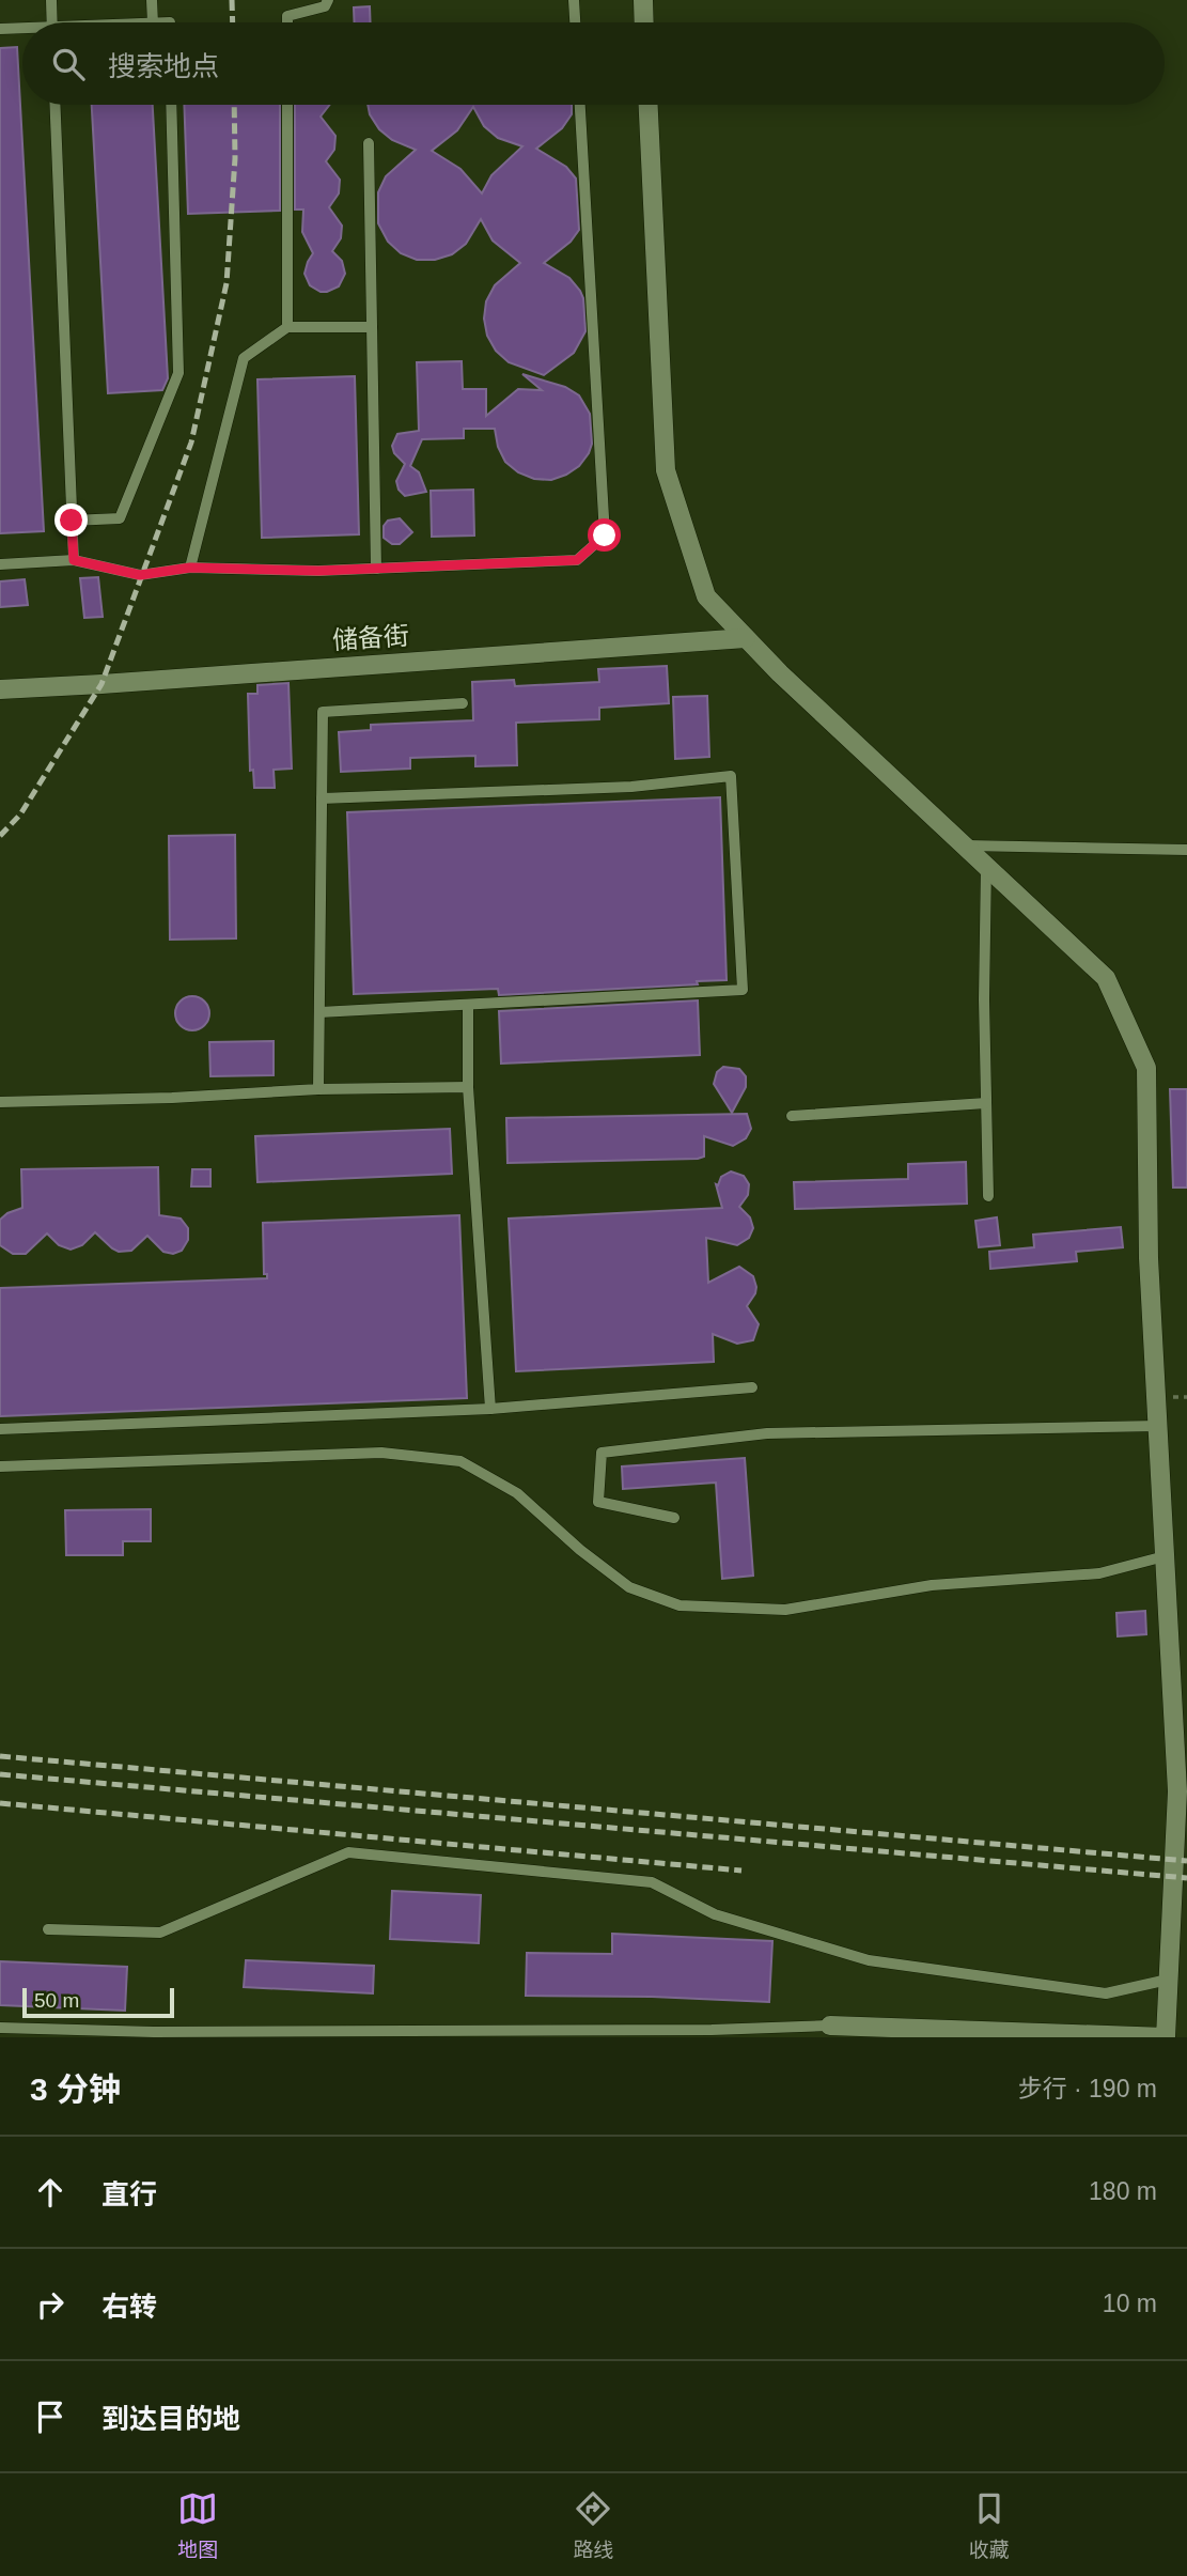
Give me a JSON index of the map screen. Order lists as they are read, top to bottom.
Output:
{
  "streets": {
    "street": ["储备街"]
  },
  "scale_bar": "50 m",
  "page": {
    "search": "搜索地点",
    "scale": "50 m",
    "heading": ["3 分钟", "步行 · 190 m"],
    "list": [
      ["直行", "180 m"],
      ["右转", "10 m"],
      "到达目的地"
    ],
    "nav": ["地图", "路线", "收藏"]
  }
}
